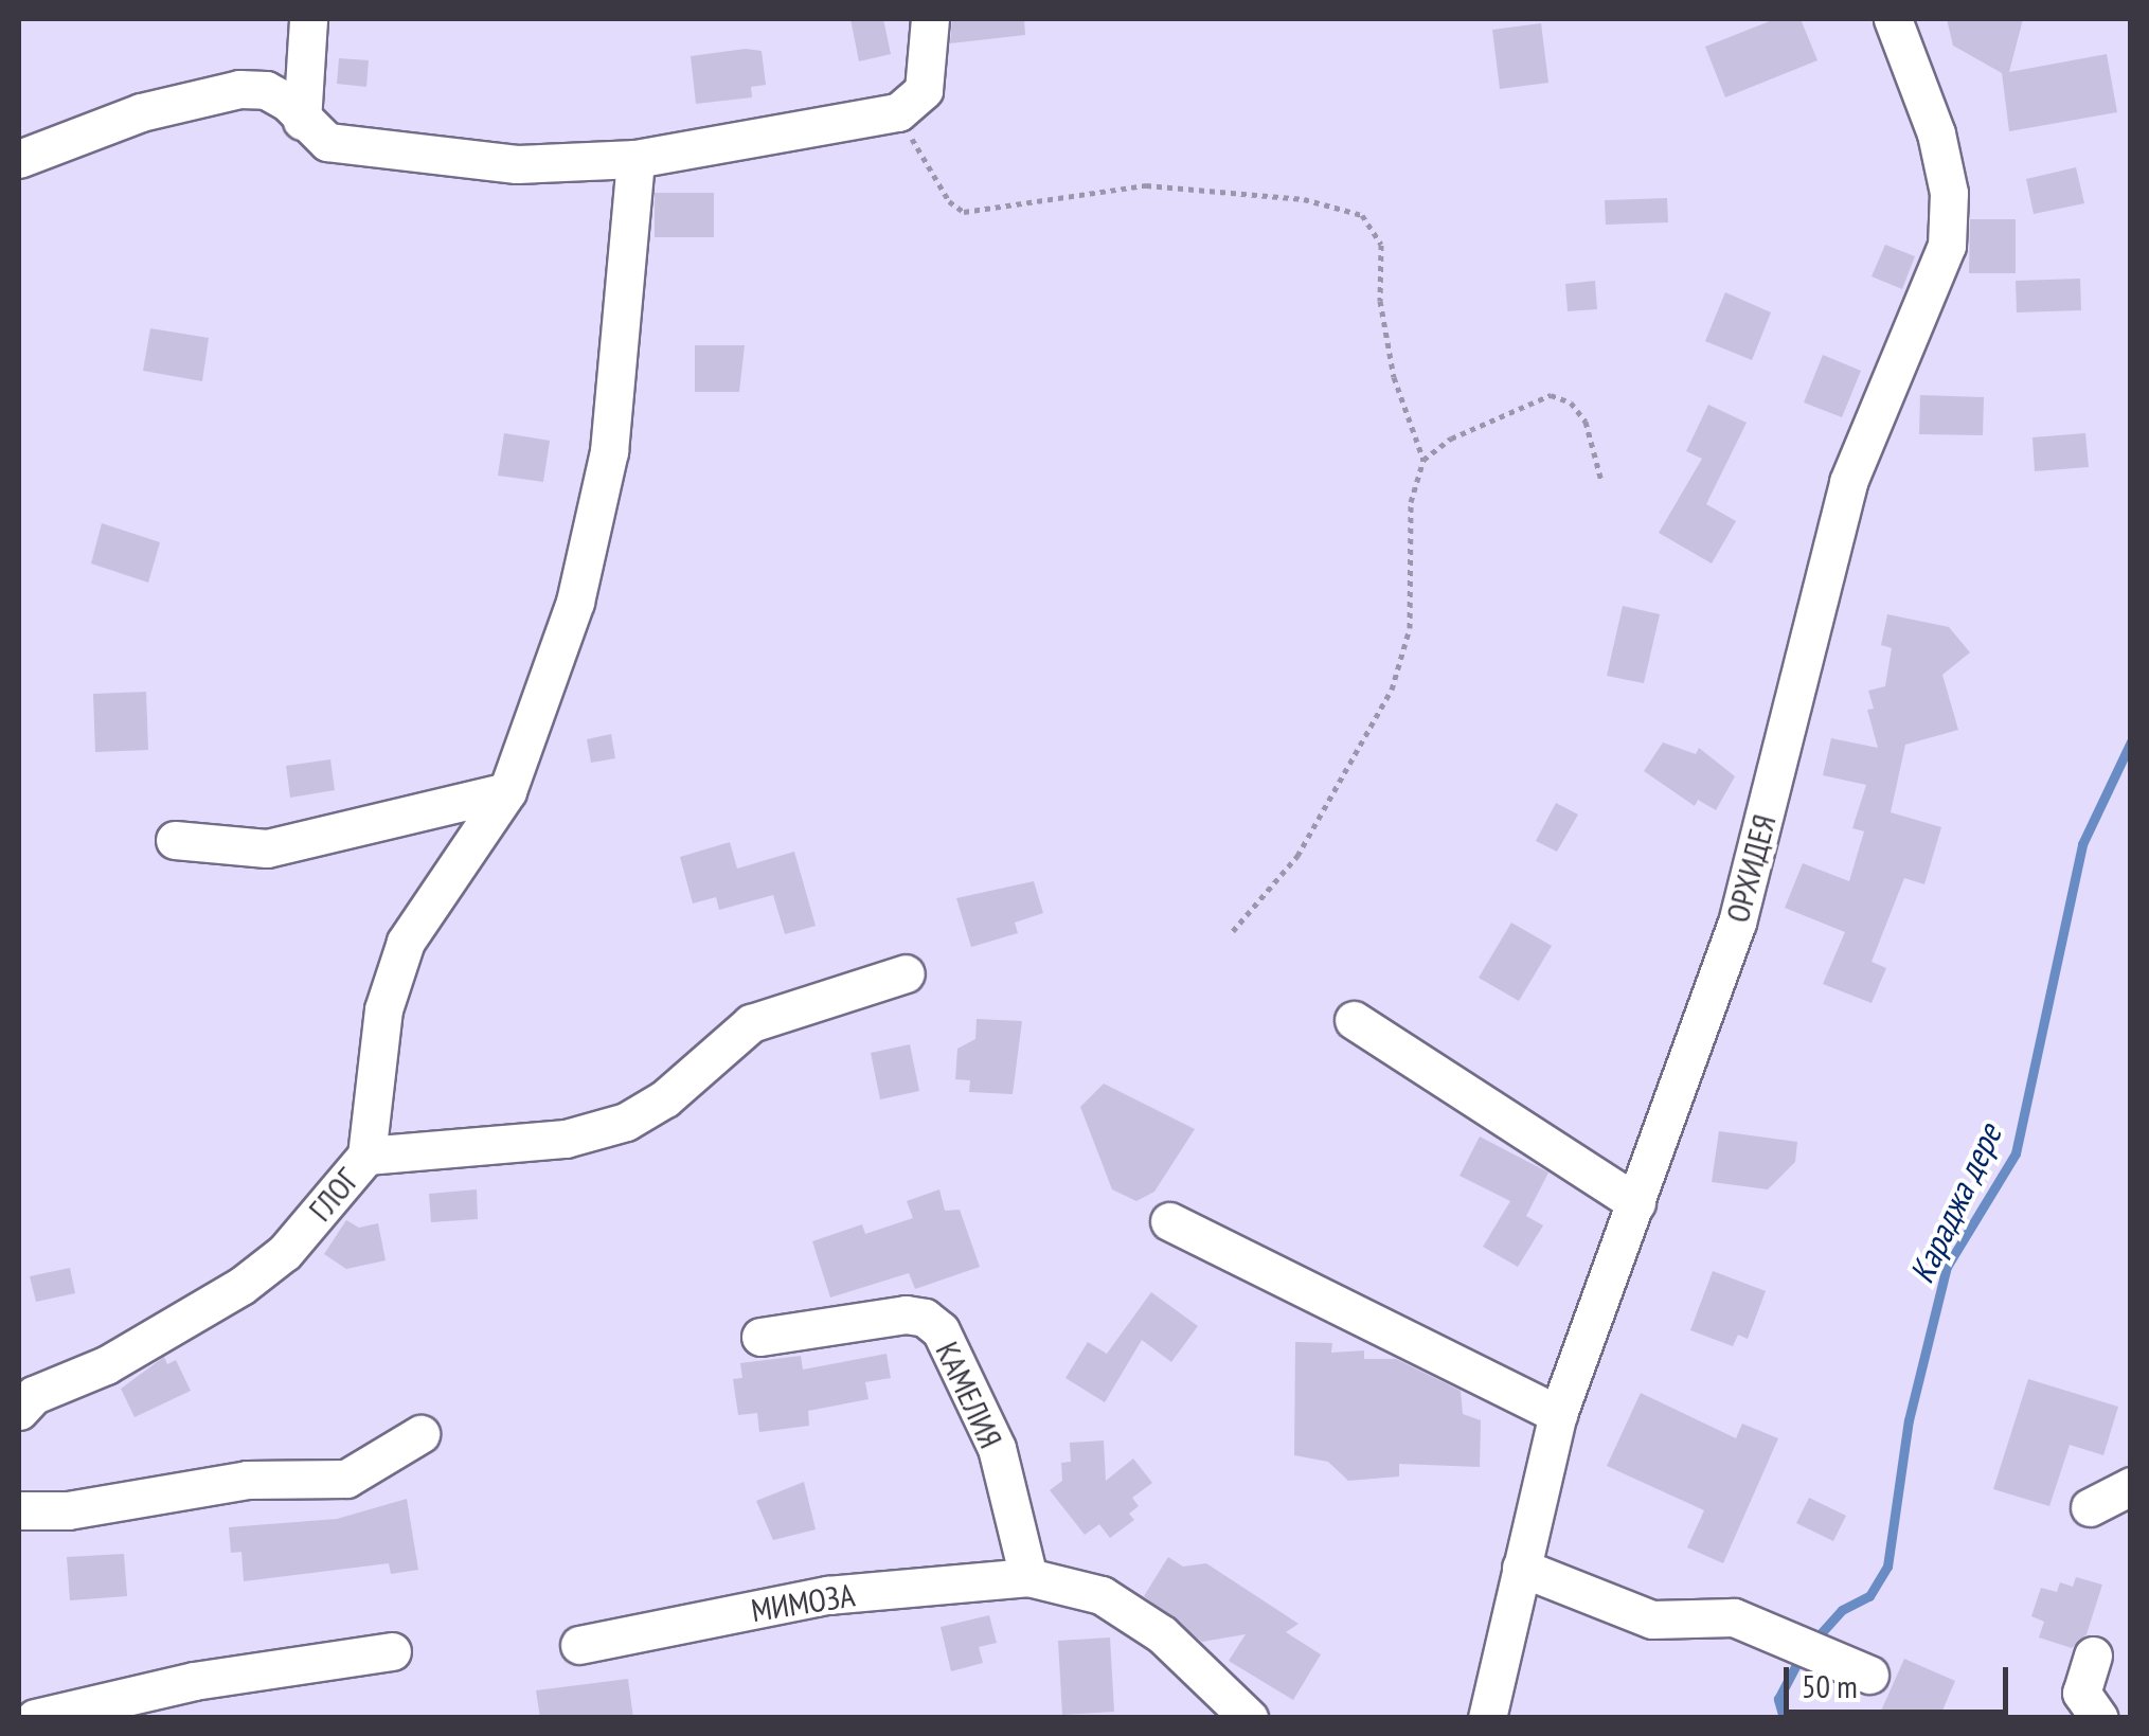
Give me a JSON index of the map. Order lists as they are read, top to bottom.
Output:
{
  "streets": {
    "street": [
      "ОРХИДЕЯ",
      "ГЛОГ",
      "КАМЕЛИЯ",
      "МИМОЗА"
    ]
  },
  "crossings": [
    ["КАМЕЛИЯ", "МИМОЗА"]
  ],
  "water": ["Караджа дере"],
  "scale_bar": "50 m"
}
